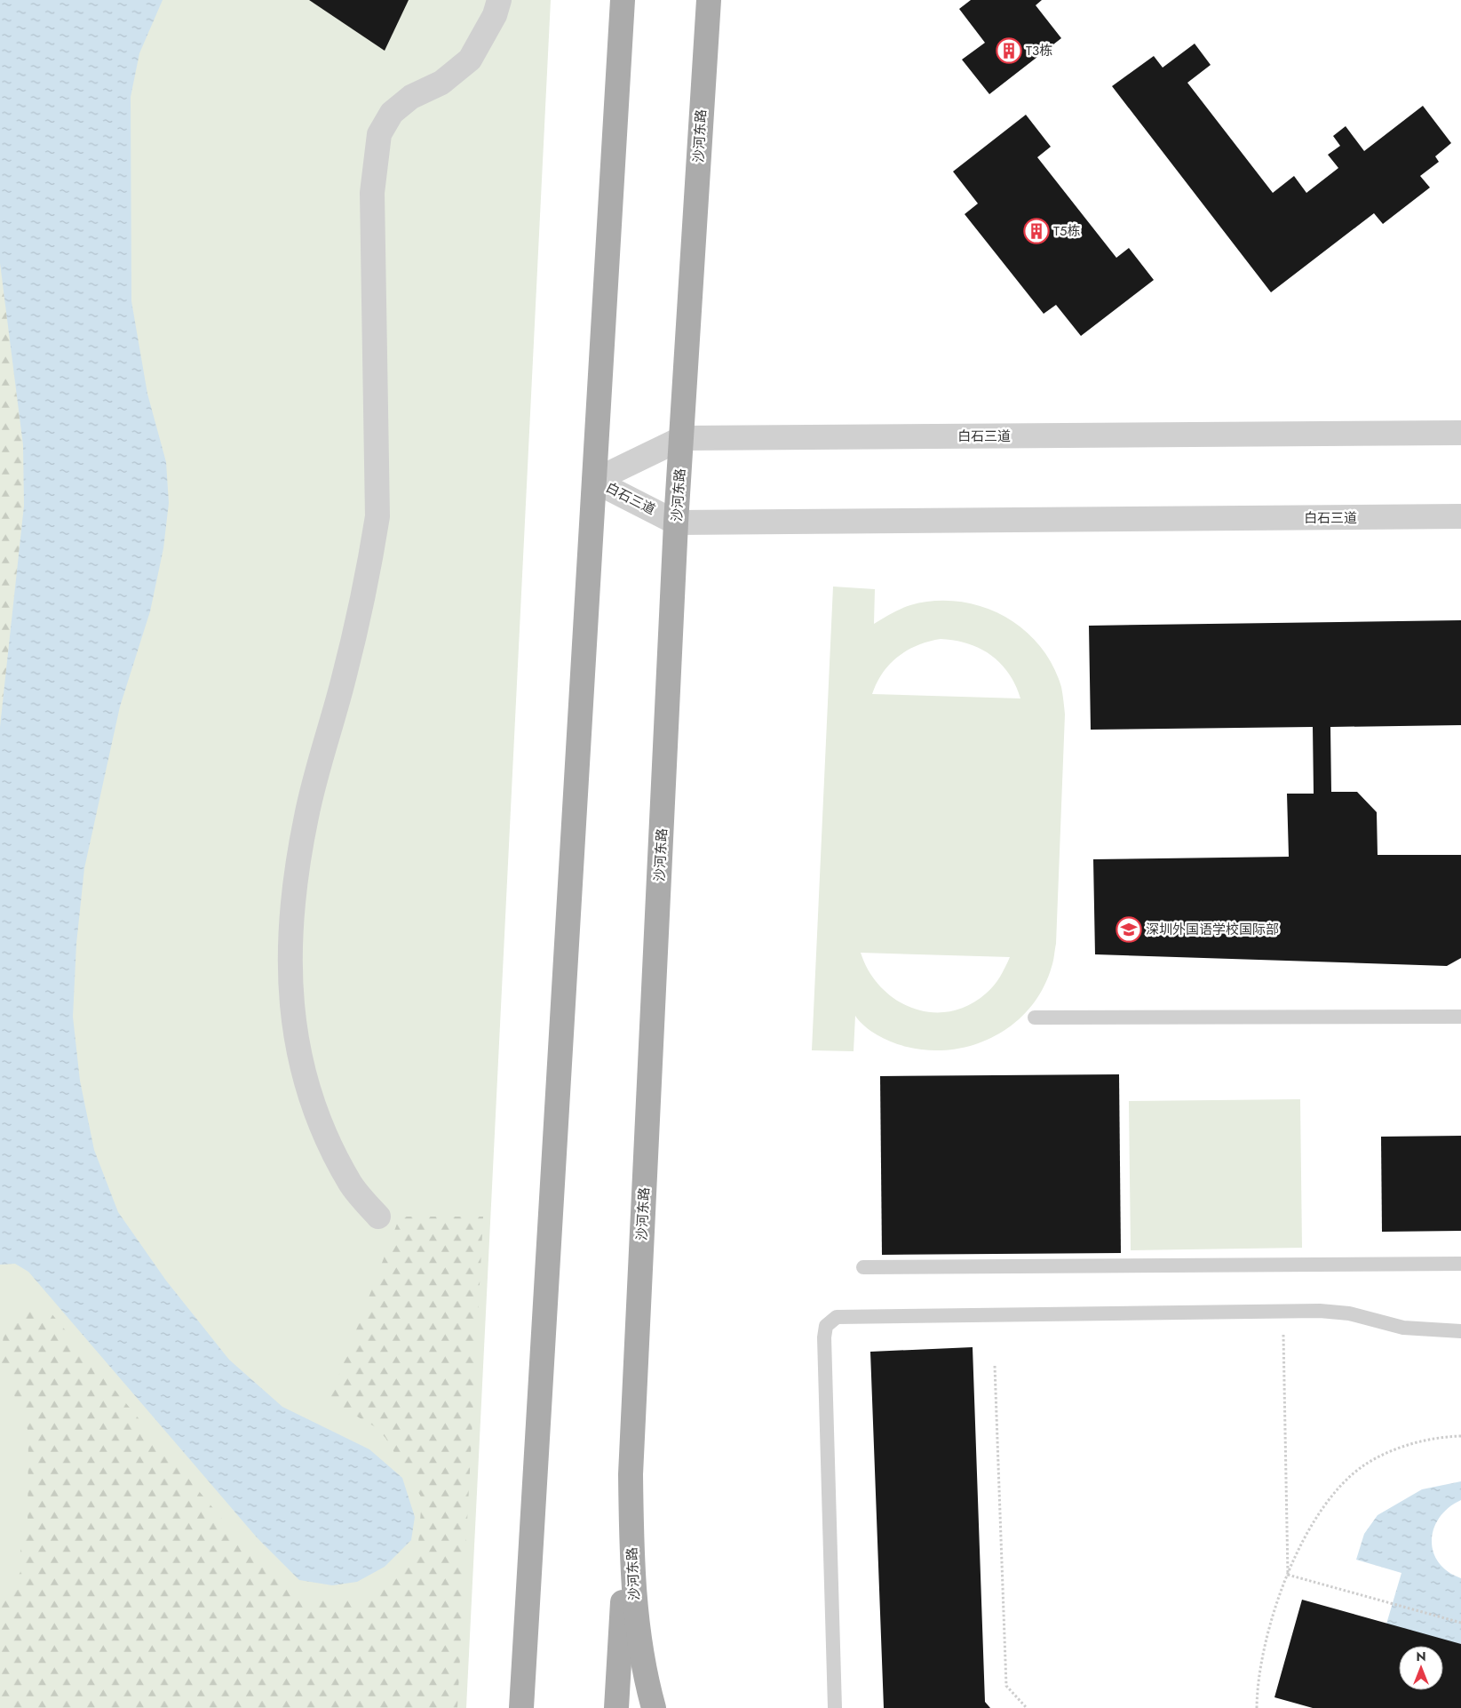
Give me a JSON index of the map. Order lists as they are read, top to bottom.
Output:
{
  "streets": {
    "main road": ["沙河东路"],
    "street": ["白石三道"]
  },
  "crossings": [
    ["沙河东路", "白石三道"]
  ],
  "places": {
    "building": ["T3栋", "T5栋"],
    "school or university": ["深圳外国语学校国际部"]
  },
  "north": "top"
}
